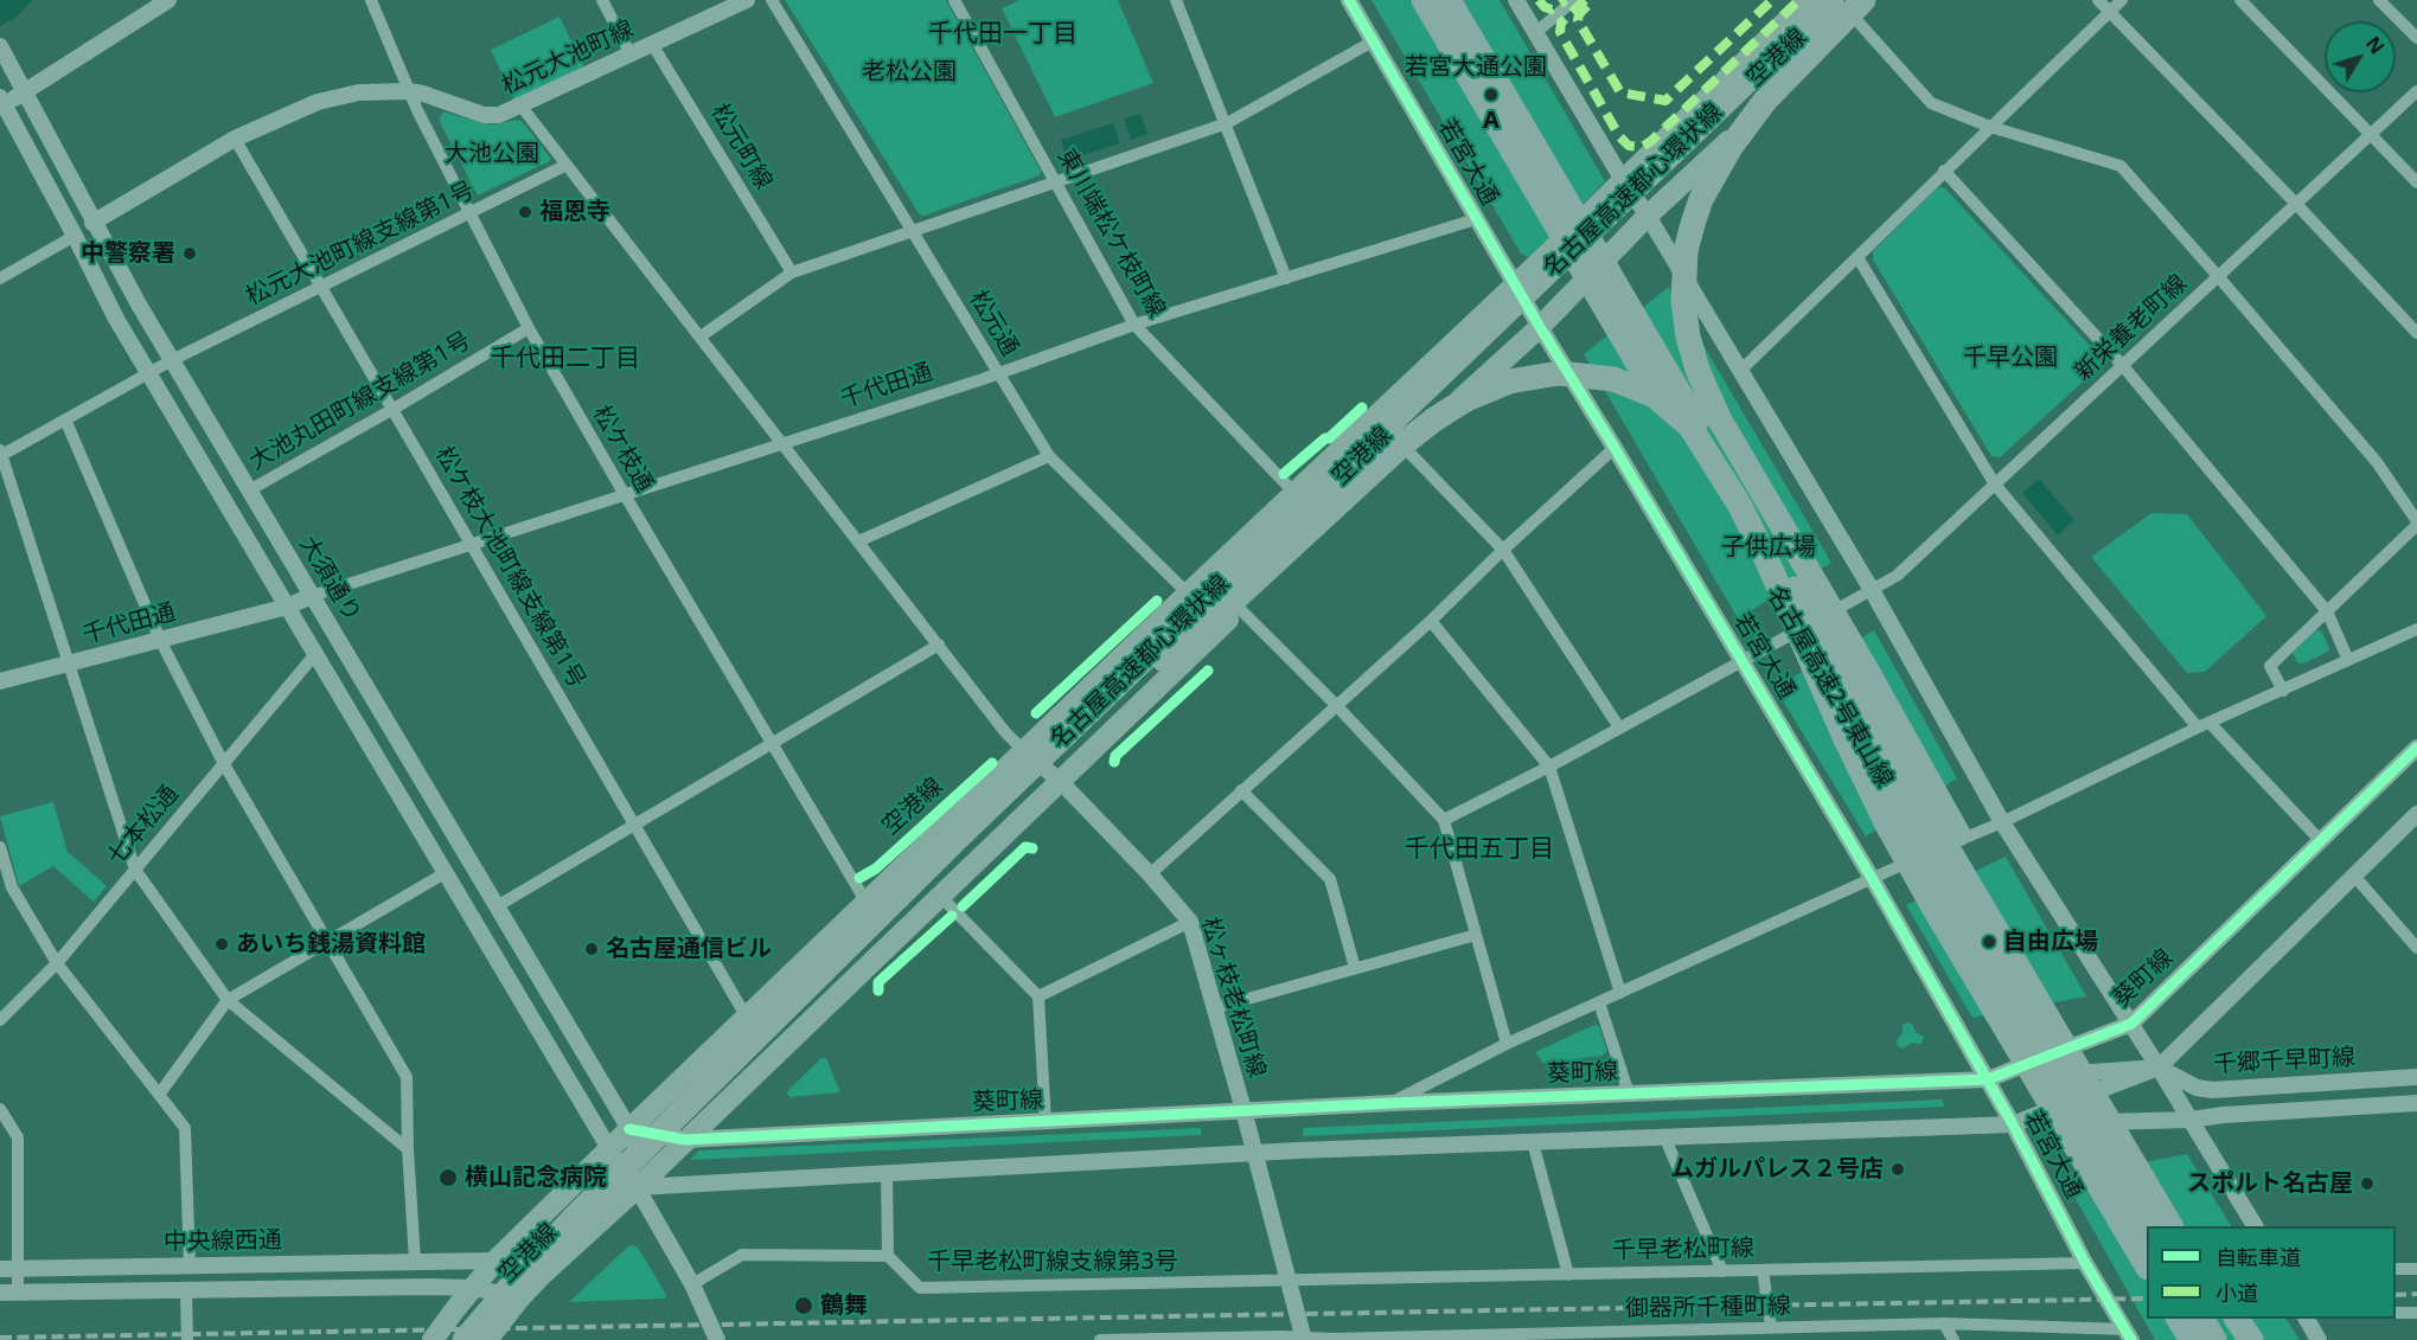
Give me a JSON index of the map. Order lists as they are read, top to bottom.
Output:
{
  "streets": {
    "highway": ["名古屋高速都心環状線", "名古屋高速2号東山線"],
    "main road": ["空港線"],
    "street": [
      "松元大池町線",
      "松元町線",
      "若宮大通",
      "東川端松ケ枝町線",
      "松元大池町線支線第1号",
      "松元通",
      "新栄養老町線",
      "千代田通",
      "大池丸田町線支線第1号",
      "松ケ枝通",
      "松ケ枝大池町線支線第1号",
      "大須通り",
      "七本松通",
      "葵町線",
      "松ヶ枝老松町線",
      "千郷千早町線",
      "中央線西通",
      "千早老松町線",
      "千早老松町線支線第3号",
      "御器所千種町線"
    ]
  },
  "crossings": [
    ["松元大池町線", "松元町線"],
    ["松元大池町線", "松ケ枝通"],
    ["松元大池町線", "松ケ枝大池町線支線第1号"],
    ["松元大池町線", "大須通り"],
    ["空港線", "若宮大通"],
    ["空港線", "東川端松ケ枝町線"],
    ["空港線", "松元通"],
    ["空港線", "松ケ枝通"],
    ["空港線", "松ケ枝大池町線支線第1号"],
    ["空港線", "大須通り"],
    ["空港線", "葵町線"],
    ["空港線", "松ヶ枝老松町線"],
    ["空港線", "中央線西通"],
    ["若宮大通", "新栄養老町線"],
    ["若宮大通", "千代田通"],
    ["若宮大通", "葵町線"],
    ["若宮大通", "千早老松町線"],
    ["若宮大通", "御器所千種町線"],
    ["東川端松ケ枝町線", "千代田通"],
    ["松元大池町線支線第1号", "松ケ枝通"],
    ["松元大池町線支線第1号", "松ケ枝大池町線支線第1号"],
    ["松元大池町線支線第1号", "大須通り"],
    ["松元通", "千代田通"],
    ["千代田通", "松ケ枝通"],
    ["千代田通", "松ケ枝大池町線支線第1号"],
    ["千代田通", "大須通り"],
    ["大池丸田町線支線第1号", "松ケ枝通"],
    ["大池丸田町線支線第1号", "松ケ枝大池町線支線第1号"],
    ["大池丸田町線支線第1号", "大須通り"],
    ["大須通り", "葵町線"],
    ["葵町線", "松ヶ枝老松町線"],
    ["松ヶ枝老松町線", "千早老松町線支線第3号"],
    ["松ヶ枝老松町線", "御器所千種町線"],
    ["千早老松町線", "千早老松町線支線第3号"]
  ],
  "districts": ["千代田一丁目", "千代田二丁目", "千代田五丁目"],
  "parks": [
    "若宮大通公園",
    "老松公園",
    "大池公園",
    "千早公園",
    "子供広場"
  ],
  "places": [
    "A",
    "福恩寺",
    "中警察署",
    "自由広場",
    "あいち銭湯資料館",
    "名古屋通信ビル",
    "ムガルパレス２号店",
    "横山記念病院",
    "スポルト名古屋",
    "鶴舞"
  ],
  "legend": ["自転車道", "小道"],
  "north": "top right"
}
